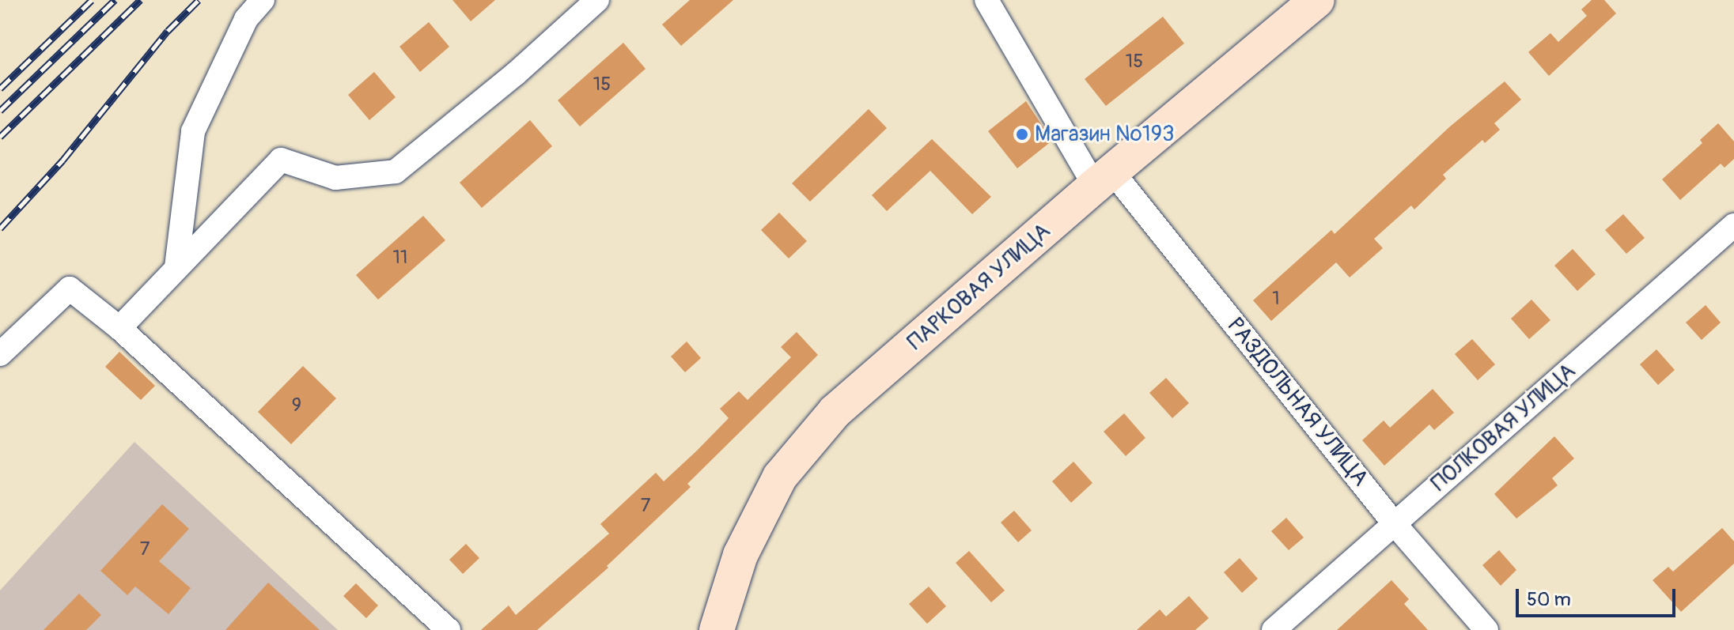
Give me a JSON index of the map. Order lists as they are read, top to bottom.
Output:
{
  "streets": {
    "main road": ["ПАРКОВАЯ УЛИЦА"],
    "street": ["РАЗДОЛЬНАЯ УЛИЦА", "ПОЛКОВАЯ УЛИЦА"]
  },
  "crossings": [
    ["ПАРКОВАЯ УЛИЦА", "РАЗДОЛЬНАЯ УЛИЦА"],
    ["РАЗДОЛЬНАЯ УЛИЦА", "ПОЛКОВАЯ УЛИЦА"]
  ],
  "places": ["Магазин №193"],
  "house_numbers": [
    "15",
    "15",
    "11",
    "1",
    "9",
    "7",
    "7"
  ],
  "scale_bar": "50 m"
}
